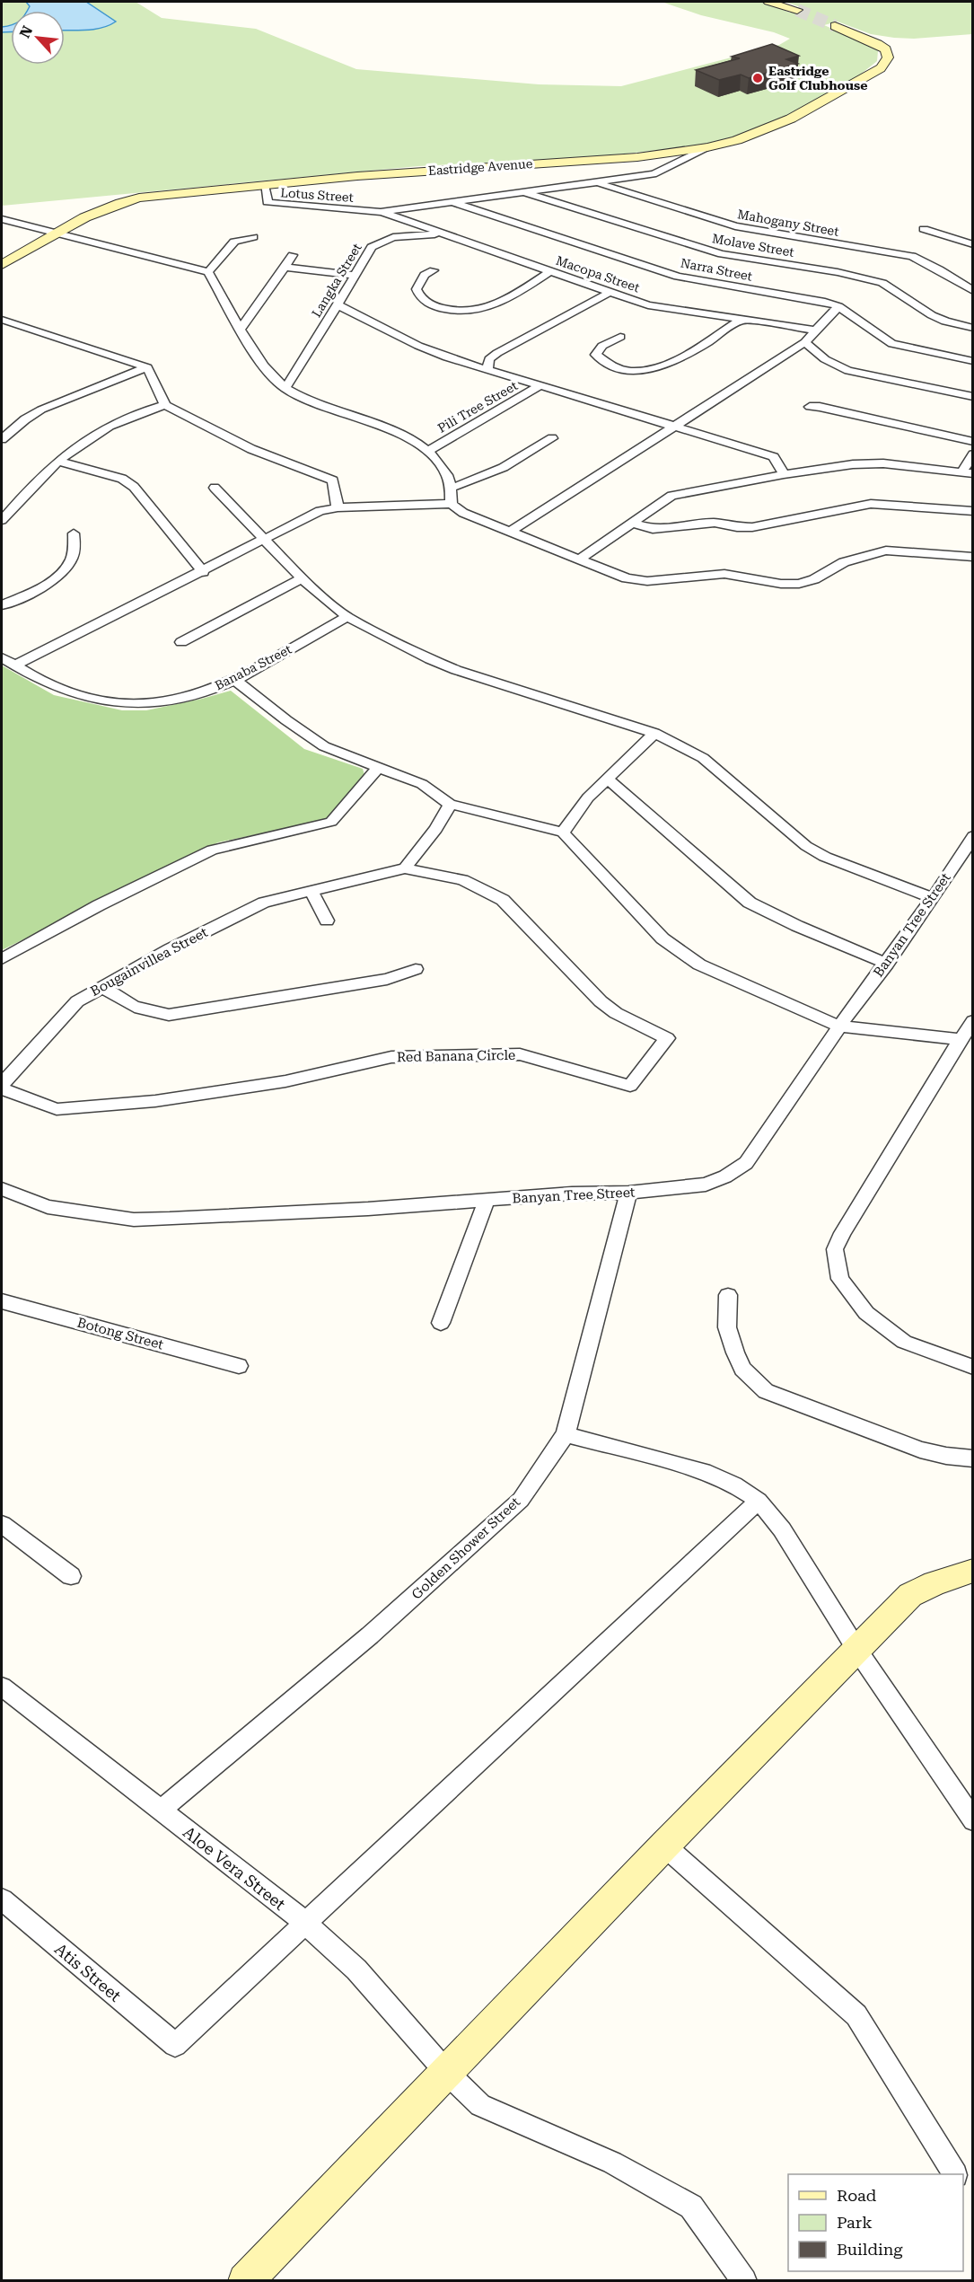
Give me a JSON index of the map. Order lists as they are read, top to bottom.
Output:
{
  "streets": {
    "street": [
      "Eastridge Avenue",
      "Lotus Street",
      "Mahogany Street",
      "Molave Street",
      "Narra Street",
      "Macopa Street",
      "Langka Street",
      "Pili Tree Street",
      "Banaba Street",
      "Banyan Tree Street",
      "Bougainvillea Street",
      "Red Banana Circle",
      "Botong Street",
      "Golden Shower Street",
      "Aloe Vera Street",
      "Atis Street"
    ]
  },
  "crossings": [
    ["Eastridge Avenue", "Lotus Street"],
    ["Lotus Street", "Macopa Street"],
    ["Macopa Street", "Langka Street"],
    ["Banyan Tree Street", "Golden Shower Street"],
    ["Bougainvillea Street", "Red Banana Circle"],
    ["Golden Shower Street", "Aloe Vera Street"],
    ["Aloe Vera Street", "Atis Street"]
  ],
  "places": ["Eastridge Golf Clubhouse"],
  "legend": ["Road", "Park", "Building"],
  "north": "top left"
}
